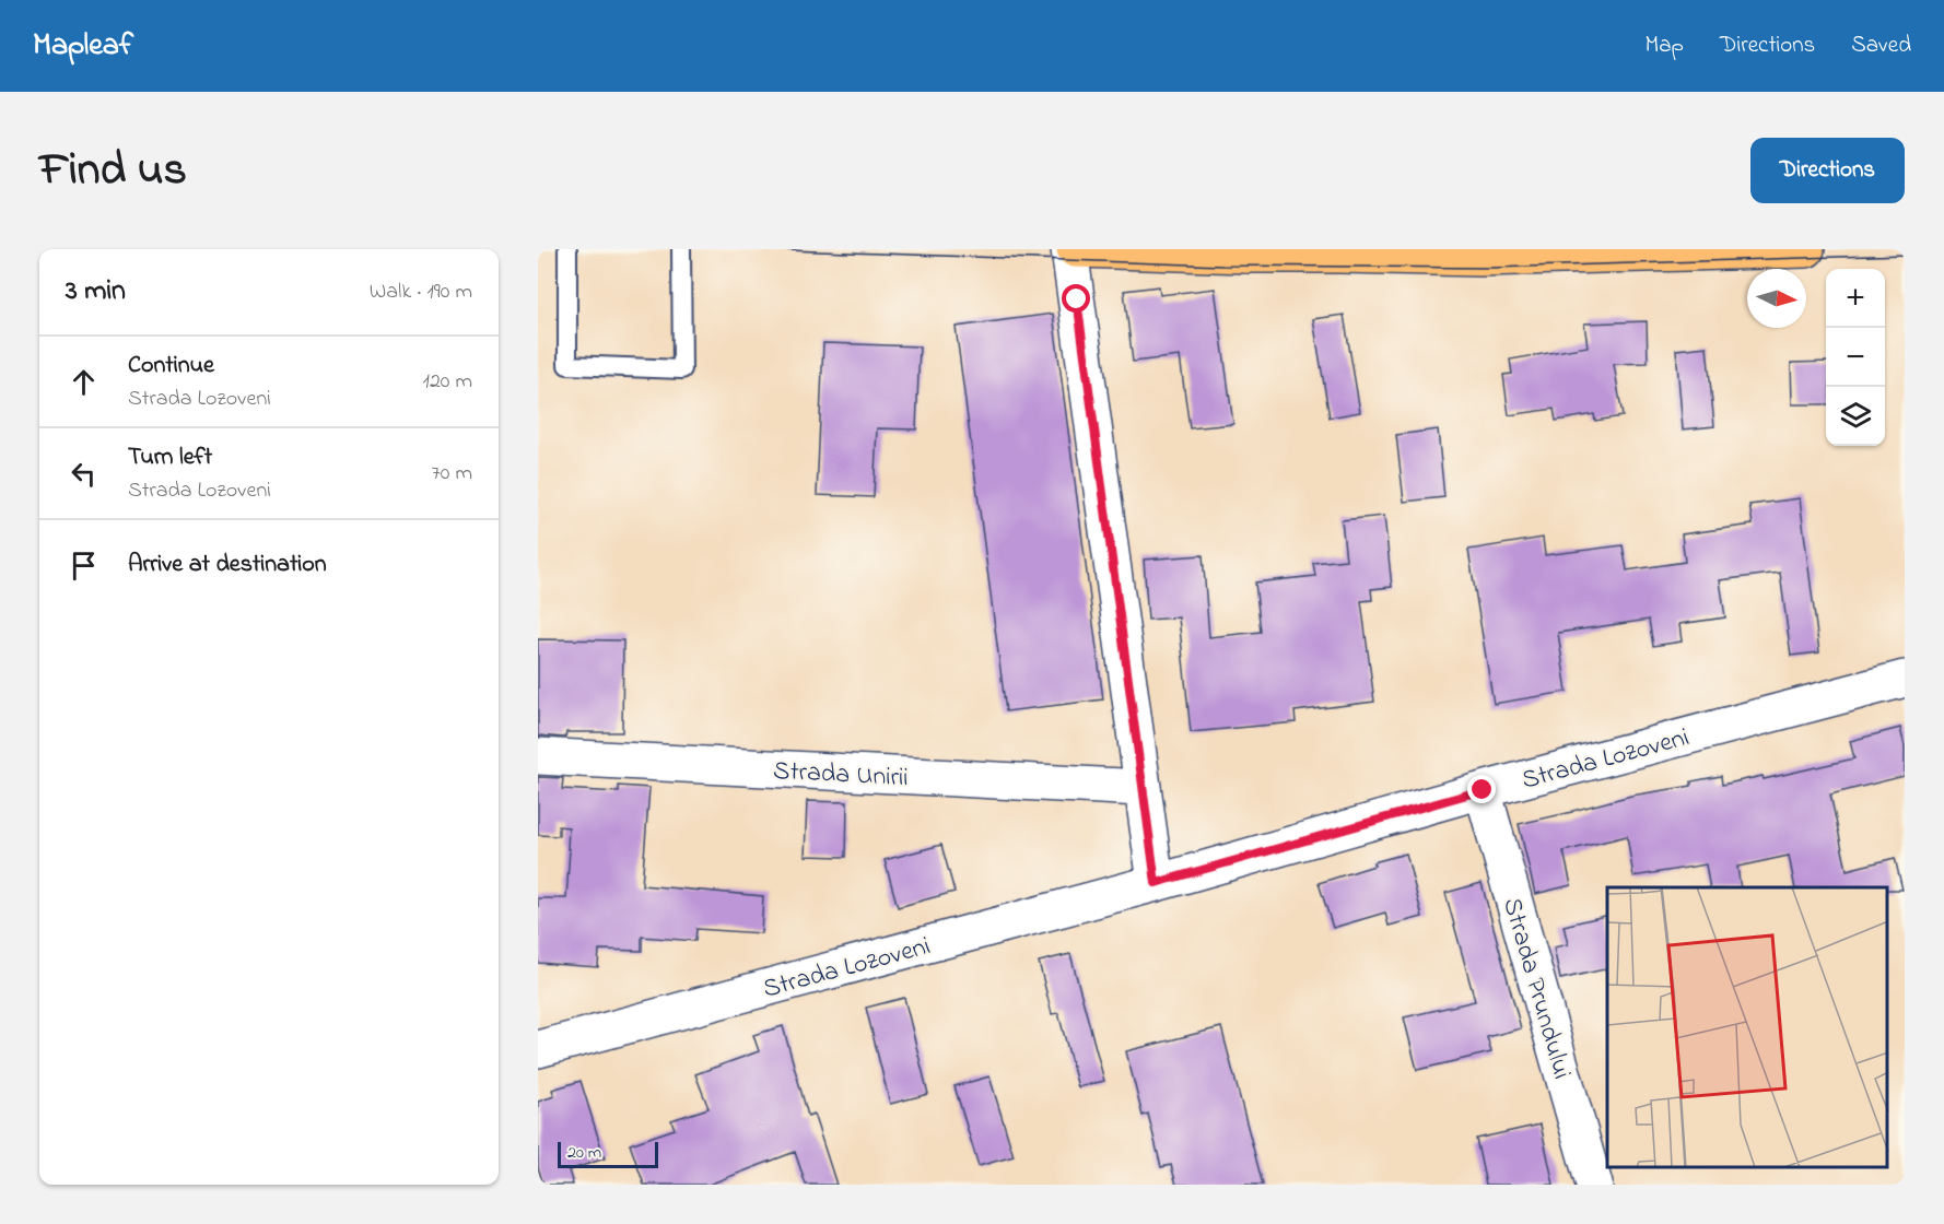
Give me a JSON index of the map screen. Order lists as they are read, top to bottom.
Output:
{
  "streets": {
    "street": ["Strada Lozoveni", "Strada Unirii", "Strada Prundului"]
  },
  "crossings": [
    ["Strada Lozoveni", "Strada Prundului"]
  ],
  "scale_bar": "20 m",
  "north": "right",
  "page": {
    "header": "Mapleaf",
    "nav": ["Map", "Directions", "Saved"],
    "title": "Find us",
    "buttons": "Directions",
    "heading": ["3 min", "Walk · 190 m"],
    "map_buttons": ["+", "−"],
    "list": [
      ["Continue", "Strada Lozoveni", "120 m"],
      ["Turn left", "Strada Lozoveni", "70 m"],
      "Arrive at destination"
    ],
    "scale": "20 m"
  }
}
